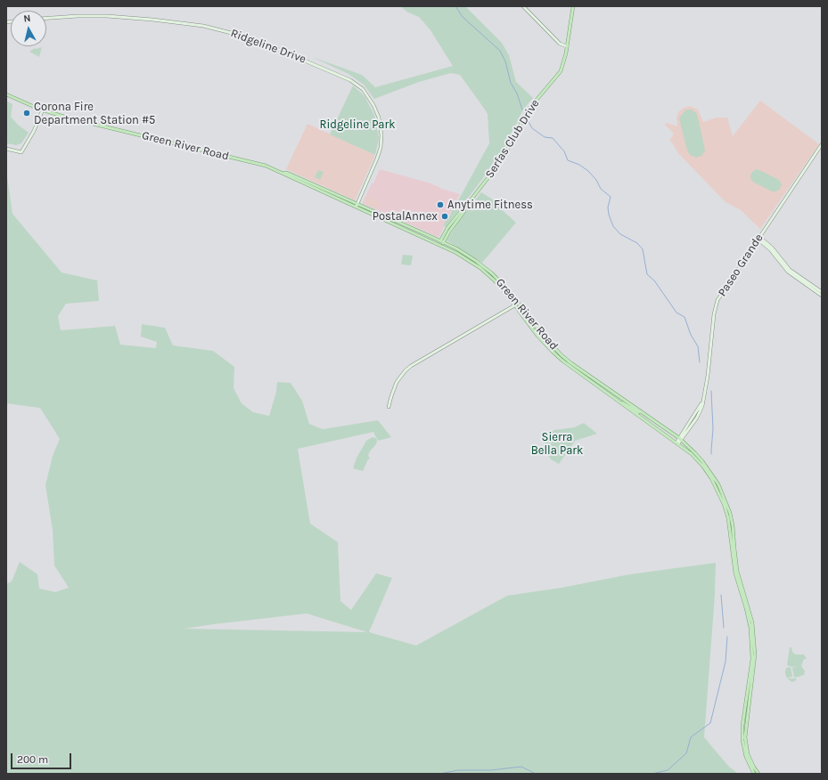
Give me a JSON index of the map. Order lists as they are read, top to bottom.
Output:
{
  "streets": {
    "main road": ["Serfas Club Drive", "Green River Road"],
    "street": ["Ridgeline Drive", "Paseo Grande"]
  },
  "crossings": [
    ["Ridgeline Drive", "Green River Road"],
    ["Serfas Club Drive", "Green River Road"],
    ["Green River Road", "Paseo Grande"]
  ],
  "parks": ["Ridgeline Park", "Sierra Bella Park"],
  "places": ["Corona Fire Department Station #5", "Anytime Fitness", "PostalAnnex"],
  "scale_bar": "200 m",
  "north": "top"
}
